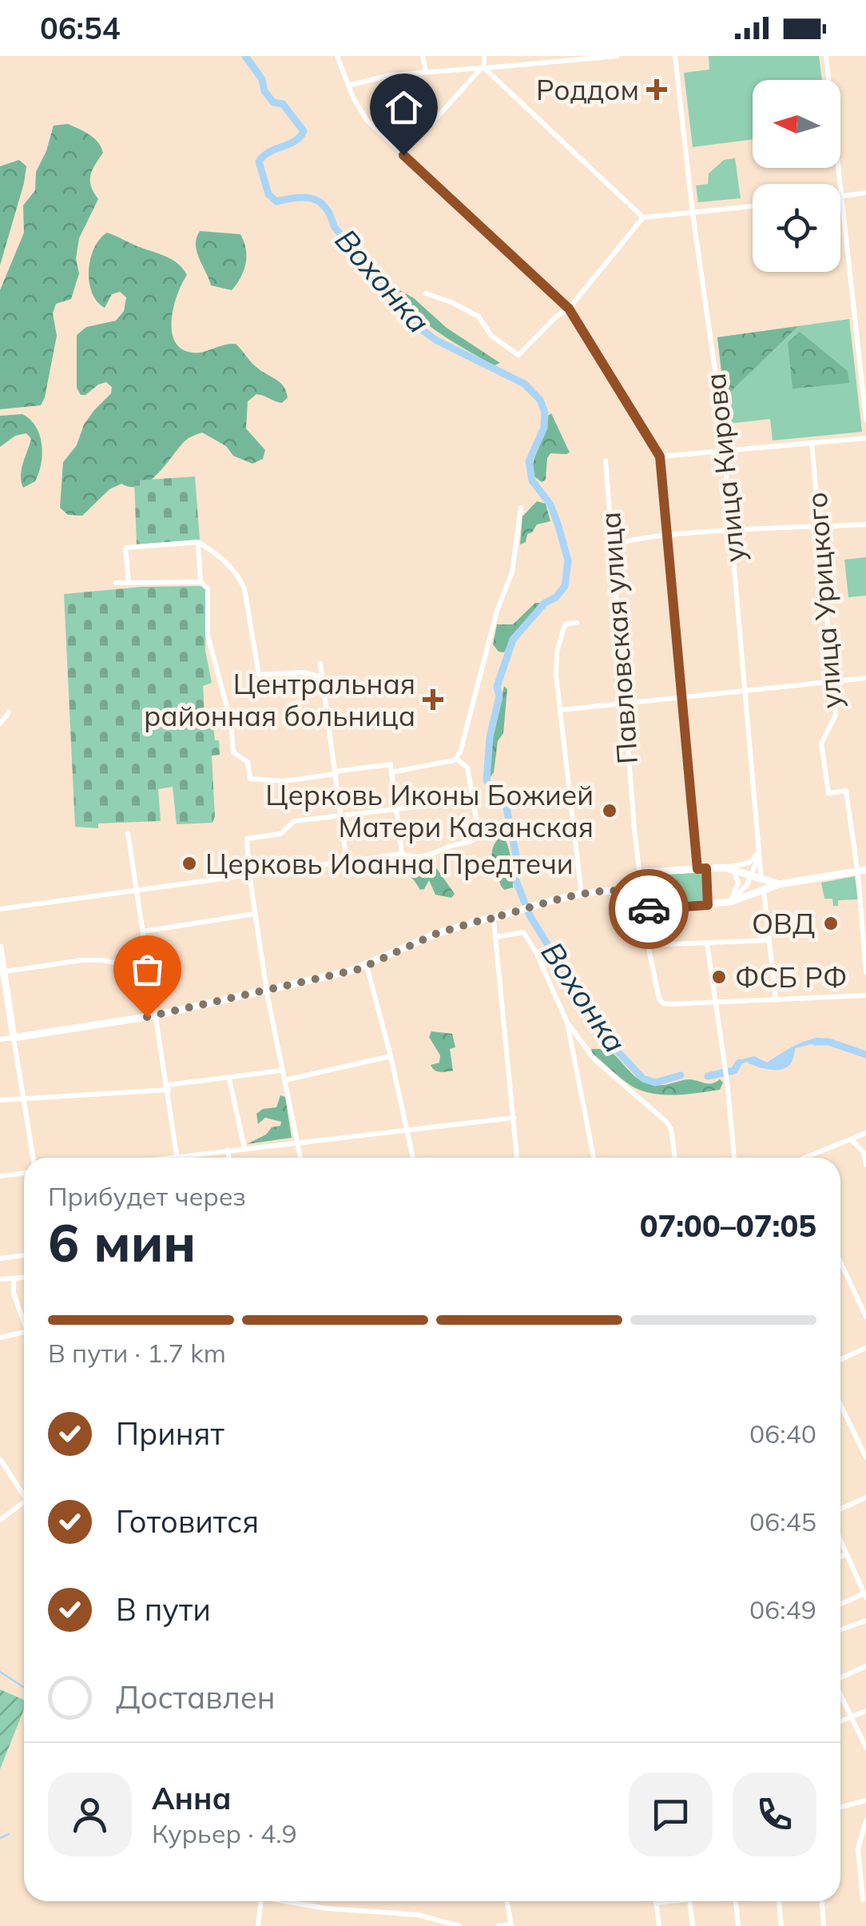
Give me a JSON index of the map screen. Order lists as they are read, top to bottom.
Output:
{
  "streets": {
    "street": ["улица Кирова", "улица Урицкого", "Павловская улица"]
  },
  "water": ["Вохонка"],
  "places": {
    "health": ["Роддом", "Центральная районная больница"],
    "other": [
      "Церковь Иконы Божией Матери Казанская",
      "Церковь Иоанна Предтечи",
      "ОВД",
      "ФСБ РФ"
    ]
  },
  "north": "left",
  "page": {
    "status": "06:54",
    "heading": ["6 мин", "Прибудет через", "07:00–07:05"],
    "panel": ["Анна", "Курьер · 4.9"],
    "bar": "В пути · 1.7 km",
    "list": [
      ["Принят", "06:40"],
      ["Готовится", "06:45"],
      ["В пути", "06:49"],
      "Доставлен"
    ]
  }
}
